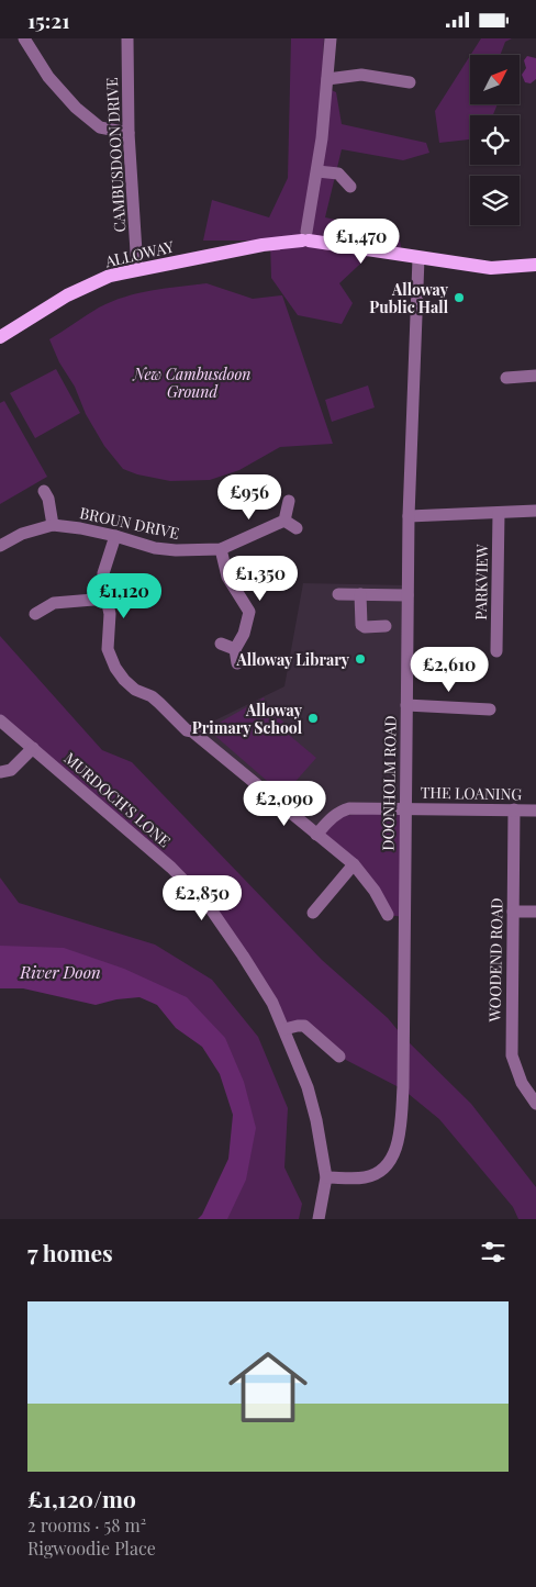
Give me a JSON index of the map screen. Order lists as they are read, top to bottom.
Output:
{
  "streets": {
    "main road": ["ALLOWAY"],
    "street": [
      "CAMBUSDOON DRIVE",
      "BROUN DRIVE",
      "PARKVIEW",
      "DOONHOLM ROAD",
      "THE LOANING",
      "MURDOCH'S LONE",
      "WOODEND ROAD"
    ]
  },
  "crossings": [
    ["CAMBUSDOON DRIVE", "ALLOWAY"],
    ["ALLOWAY", "DOONHOLM ROAD"],
    ["DOONHOLM ROAD", "THE LOANING"],
    ["DOONHOLM ROAD", "MURDOCH'S LONE"],
    ["THE LOANING", "WOODEND ROAD"]
  ],
  "water": ["River Doon"],
  "parks": ["New Cambusdoon Ground"],
  "places": ["Alloway Public Hall", "Alloway Library", "Alloway Primary School"],
  "north": "top right",
  "page": {
    "status": "15:21",
    "price": [
      "£1,470",
      "£956",
      "£1,350",
      "£1,120",
      "£2,610",
      "£2,090",
      "£2,850"
    ],
    "heading": "7 homes",
    "list": [
      {
        "name": "£1,120/mo",
        "note": "2 rooms · 58 m² · Rigwoodie Place"
      }
    ]
  }
}
